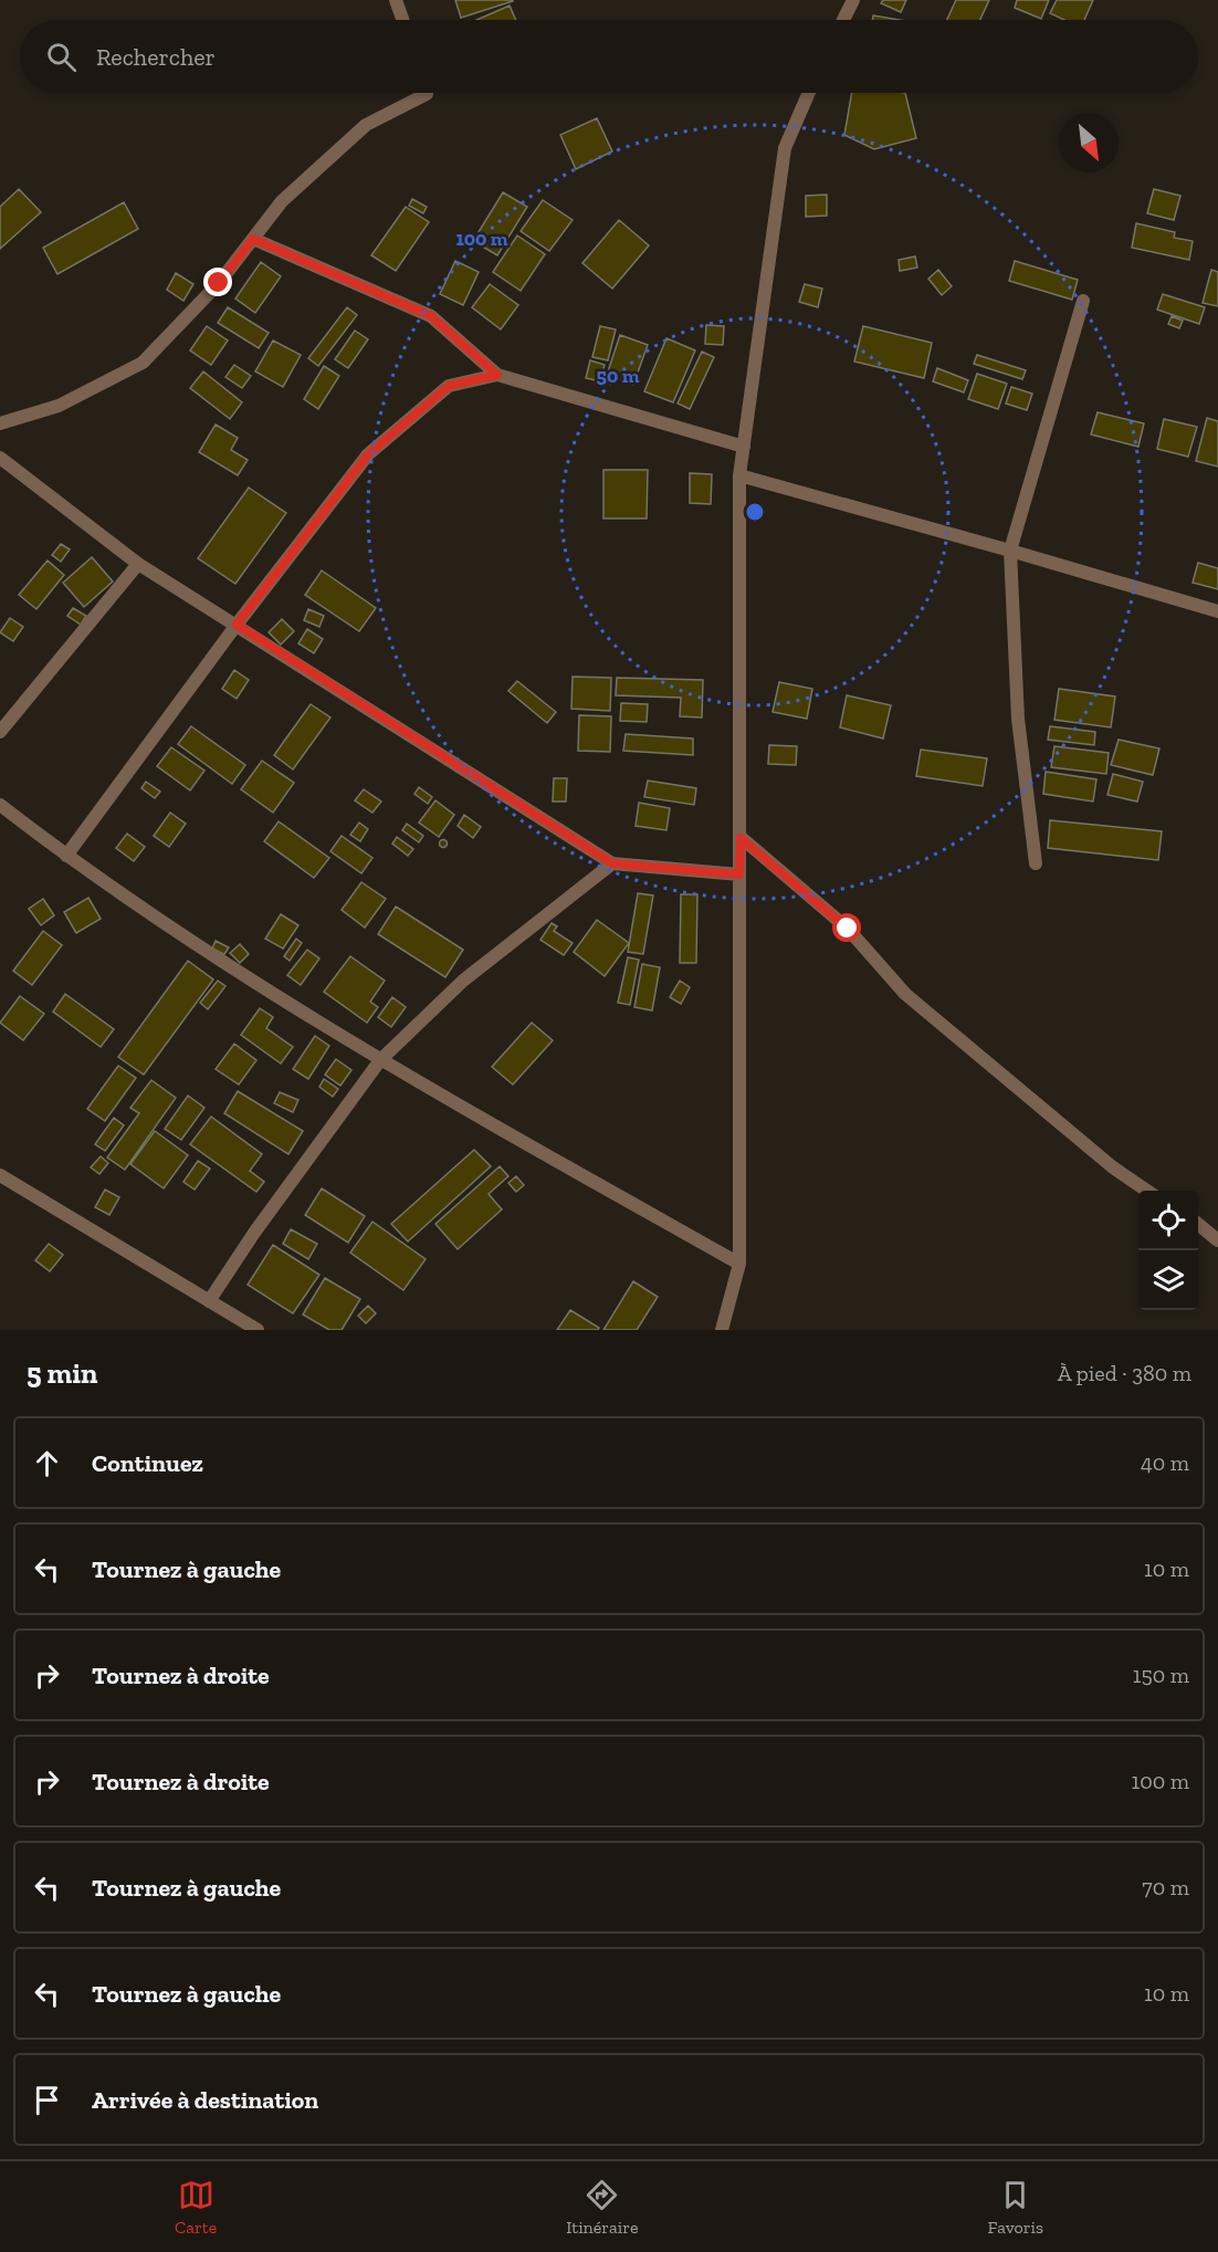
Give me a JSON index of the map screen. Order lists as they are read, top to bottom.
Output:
{
  "north": "bottom right",
  "page": {
    "search": "Rechercher",
    "heading": ["5 min", "À pied · 380 m"],
    "list": [
      ["Continuez", "40 m"],
      ["Tournez à gauche", "10 m"],
      ["Tournez à droite", "150 m"],
      ["Tournez à droite", "100 m"],
      ["Tournez à gauche", "70 m"],
      ["Tournez à gauche", "10 m"],
      "Arrivée à destination"
    ],
    "nav": ["Carte", "Itinéraire", "Favoris"]
  },
  "rings": ["100 m", "50 m"]
}
